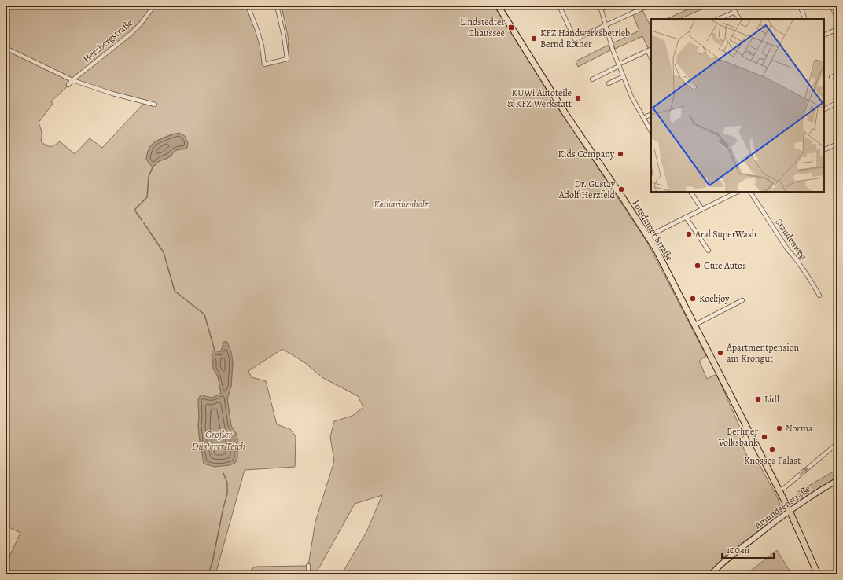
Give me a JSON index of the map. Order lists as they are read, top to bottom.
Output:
{
  "streets": {
    "main road": ["Potsdamer Straße"],
    "street": ["Herzbergstraße", "Staudenweg", "Amundsenstraße"]
  },
  "crossings": [
    ["Potsdamer Straße", "Amundsenstraße"]
  ],
  "water": ["Großer Düsterer Teich"],
  "parks": ["Katharinenholz"],
  "places": {
    "transit": ["Lindstedter Chaussee"],
    "other": [
      "KFZ Handwerksbetrieb Bernd Rother",
      "KUWi Autoteile & KFZ Werkstatt",
      "Kids Company",
      "Dr. Gustav Adolf Herzfeld",
      "Aral SuperWash",
      "Gute Autos",
      "Kockjoy",
      "Apartmentpension am Krongut",
      "Lidl",
      "Norma",
      "Berliner Volksbank",
      "Knossos Palast"
    ]
  },
  "scale_bar": "100 m"
}
